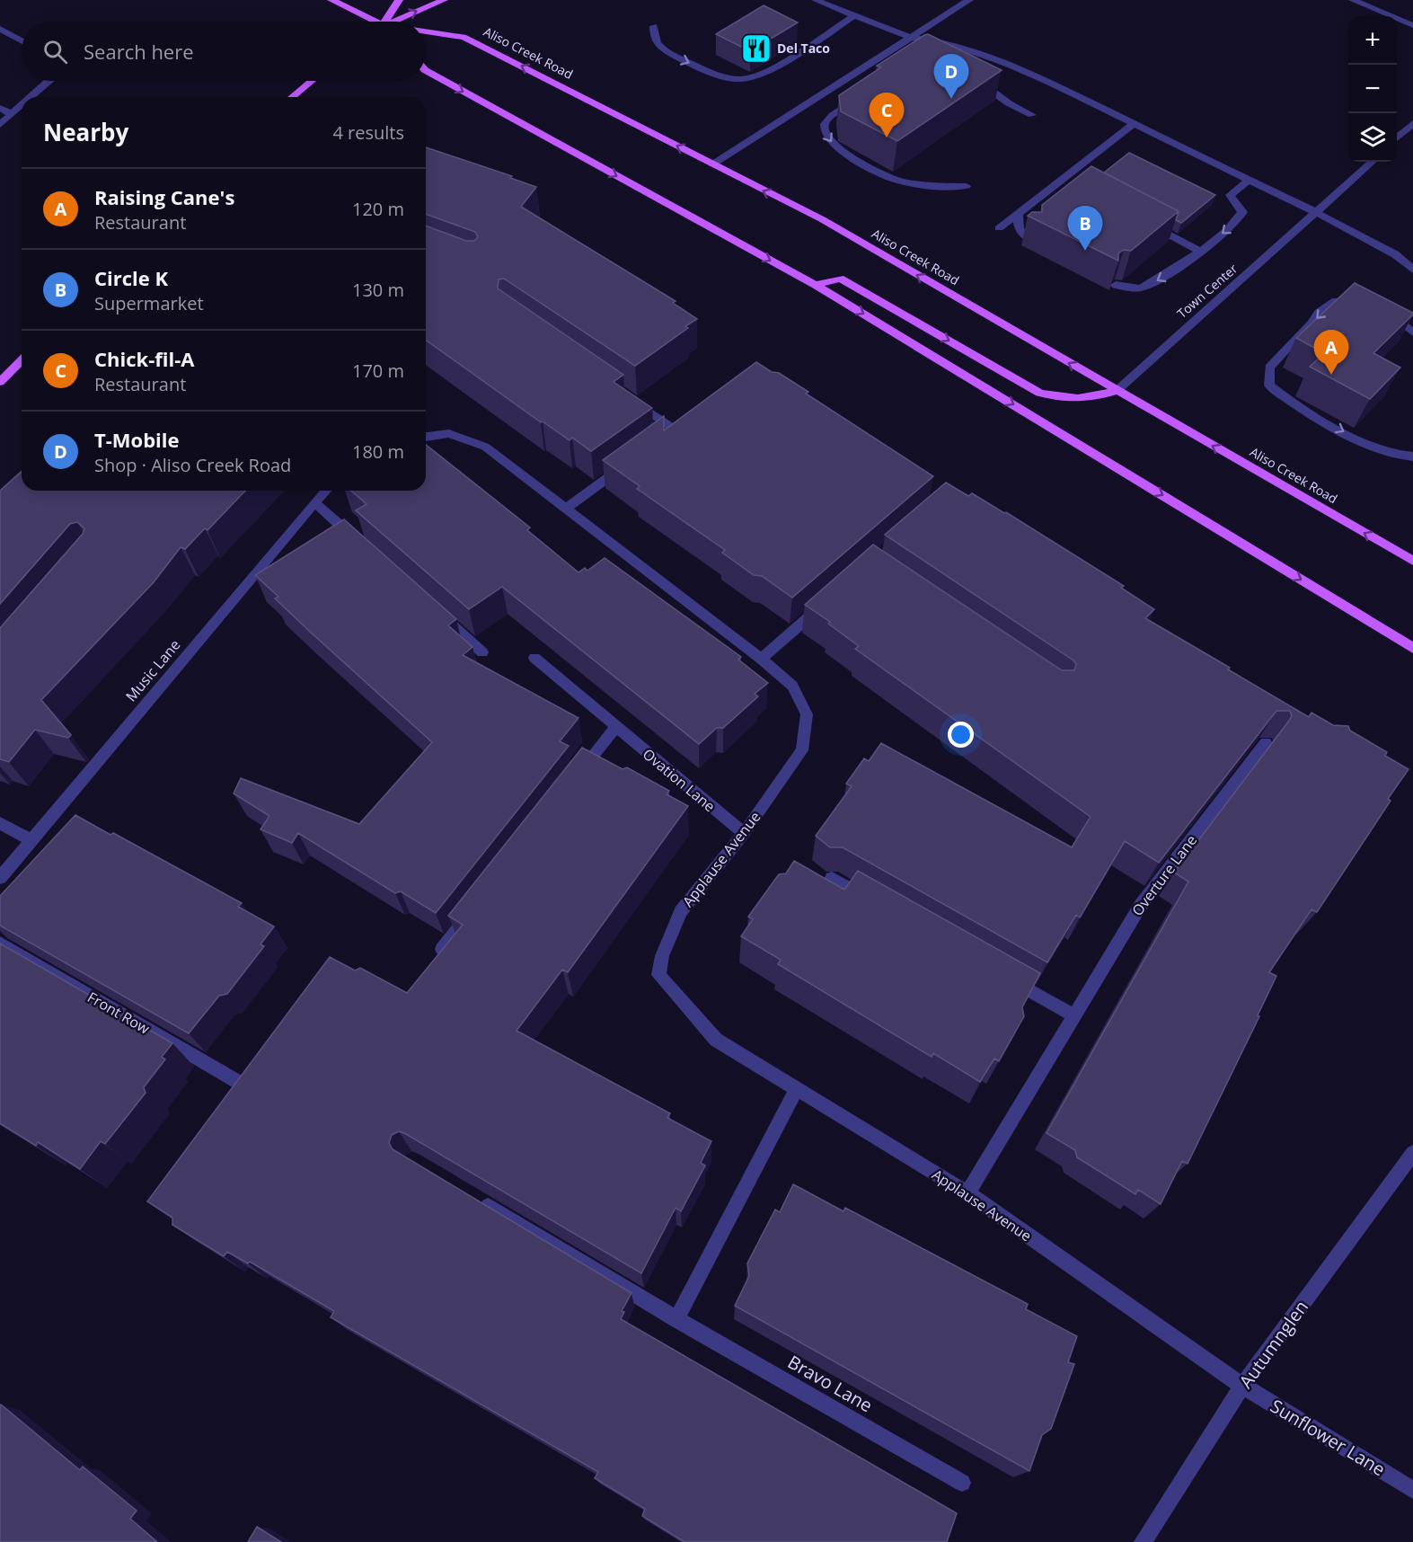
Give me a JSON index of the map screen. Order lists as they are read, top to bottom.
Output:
{
  "streets": {
    "main road": ["Aliso Creek Road"],
    "street": [
      "Town Center",
      "Music Lane",
      "Ovation Lane",
      "Applause Avenue",
      "Overture Lane",
      "Front Row",
      "Autumnglen",
      "Bravo Lane",
      "Sunflower Lane"
    ]
  },
  "crossings": [
    ["Aliso Creek Road", "Town Center"],
    ["Ovation Lane", "Applause Avenue"],
    ["Applause Avenue", "Overture Lane"],
    ["Applause Avenue", "Autumnglen"],
    ["Applause Avenue", "Sunflower Lane"],
    ["Autumnglen", "Sunflower Lane"]
  ],
  "places": {
    "restaurant": ["Del Taco"]
  },
  "page": {
    "map_buttons": ["+", "−"],
    "search": "Search here",
    "pins": [
      "D",
      "C",
      "B",
      "A"
    ],
    "heading": ["Nearby", "4 results"],
    "list": [
      {
        "mark": "A",
        "name": "Raising Cane's",
        "note": "Restaurant",
        "value": "120 m"
      },
      {
        "mark": "B",
        "name": "Circle K",
        "note": "Supermarket",
        "value": "130 m"
      },
      {
        "mark": "C",
        "name": "Chick-fil-A",
        "note": "Restaurant",
        "value": "170 m"
      },
      {
        "mark": "D",
        "name": "T-Mobile",
        "note": "Shop · Aliso Creek Road",
        "value": "180 m"
      }
    ]
  }
}
